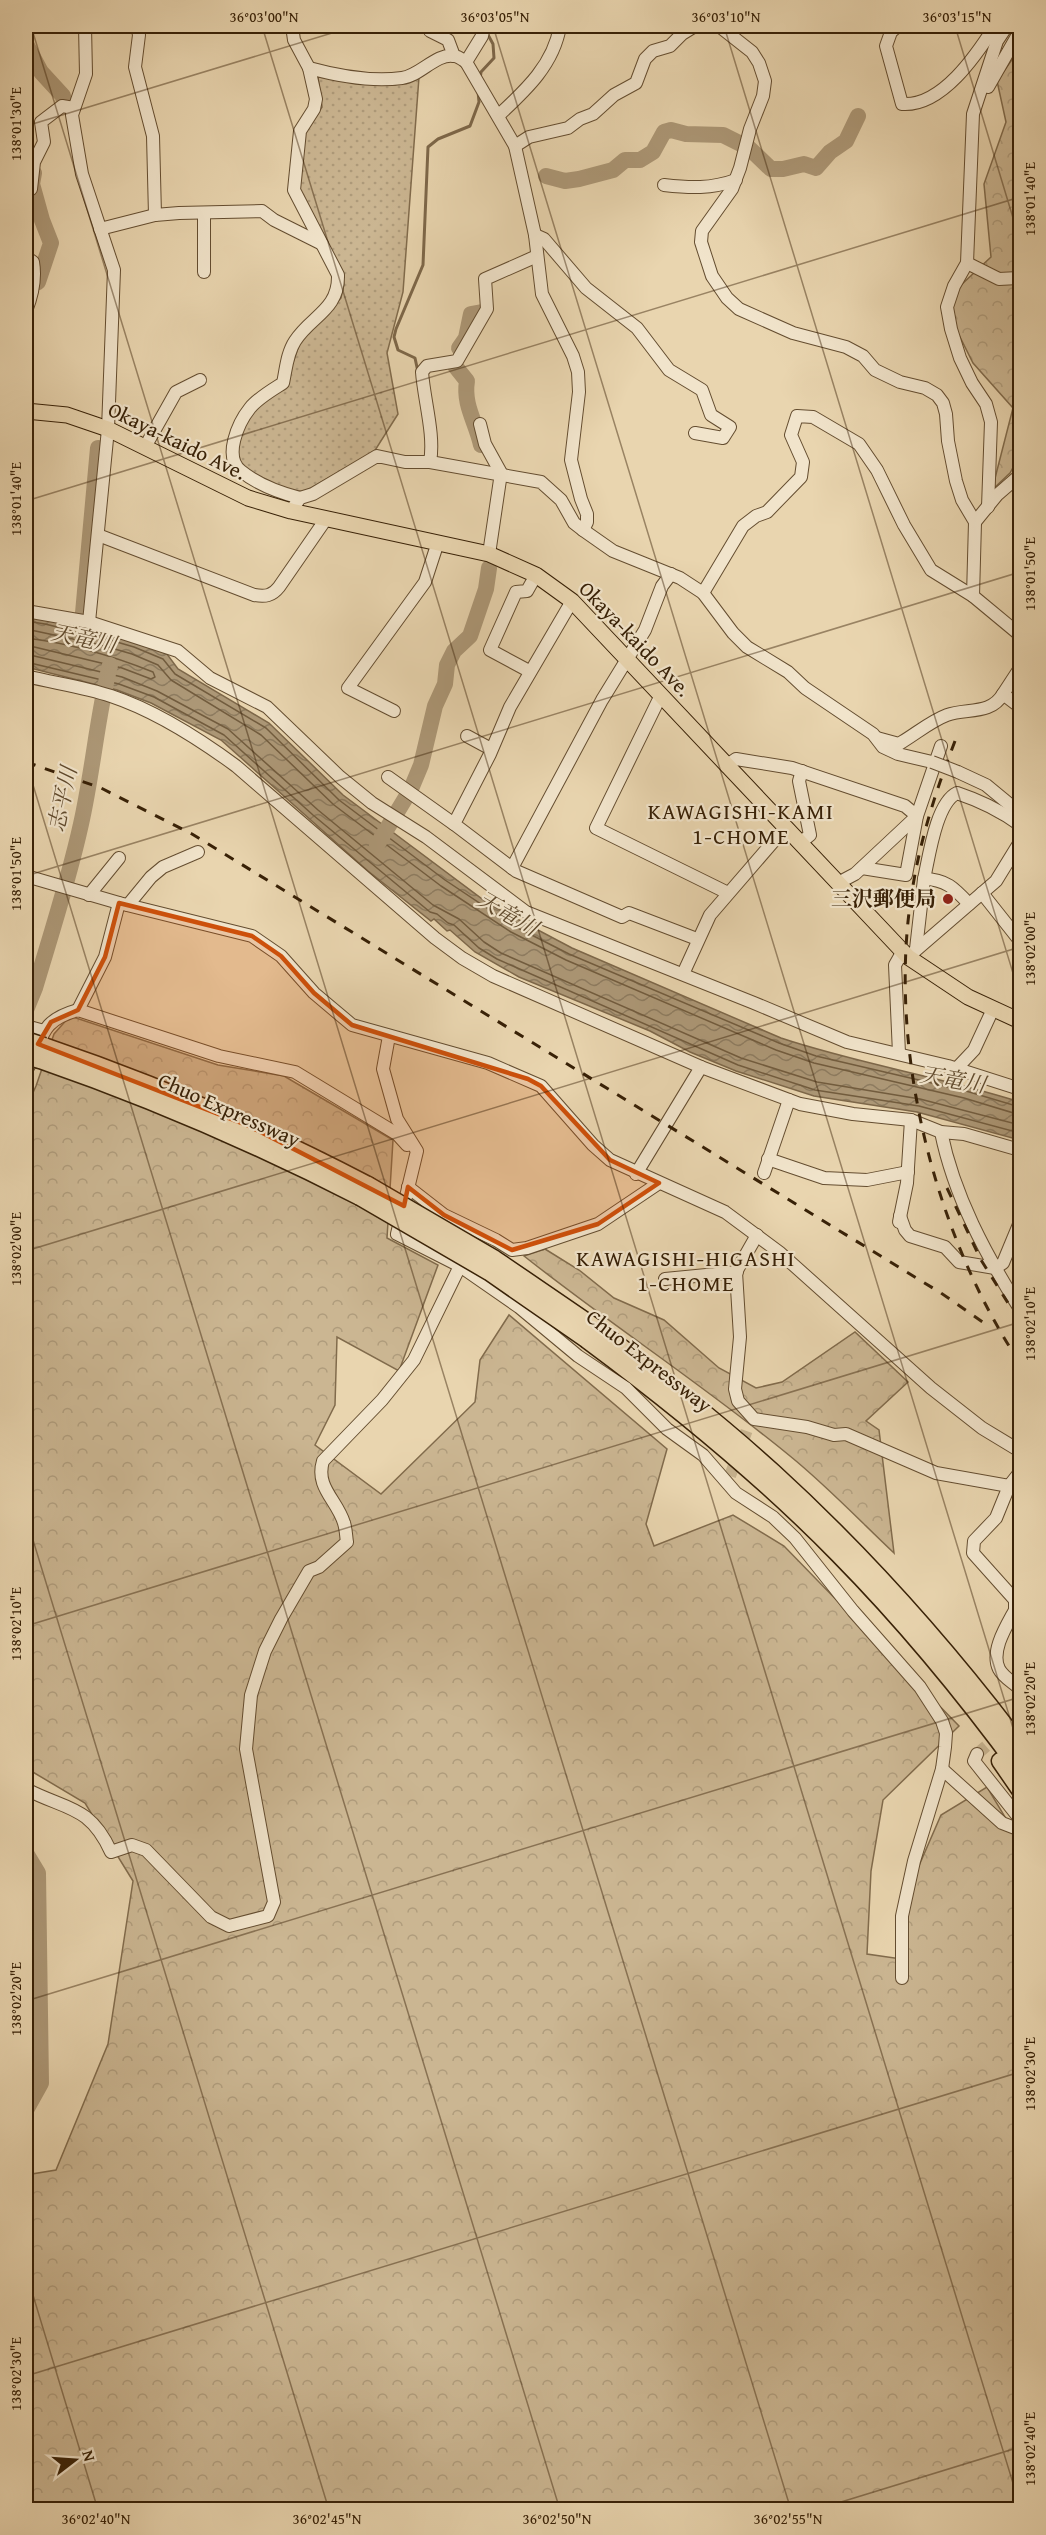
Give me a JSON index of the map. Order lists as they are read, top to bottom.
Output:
{
  "streets": {
    "highway": ["Chuo Expressway"],
    "main road": ["Okaya-kaido Ave."]
  },
  "districts": ["KAWAGISHI-KAMI 1-CHOME", "KAWAGISHI-HIGASHI 1-CHOME"],
  "water": ["天竜川", "志平川"],
  "places": ["三沢郵便局"],
  "north": "right",
  "coordinates": [
    "36°03'00\"N",
    "36°03'05\"N",
    "36°03'10\"N",
    "36°03'15\"N",
    "138°01'30\"E",
    "138°01'40\"E",
    "138°01'50\"E",
    "138°02'00\"E",
    "138°02'10\"E",
    "138°02'20\"E",
    "138°02'30\"E",
    "138°02'40\"E",
    "36°02'40\"N",
    "36°02'45\"N",
    "36°02'50\"N",
    "36°02'55\"N"
  ]
}
